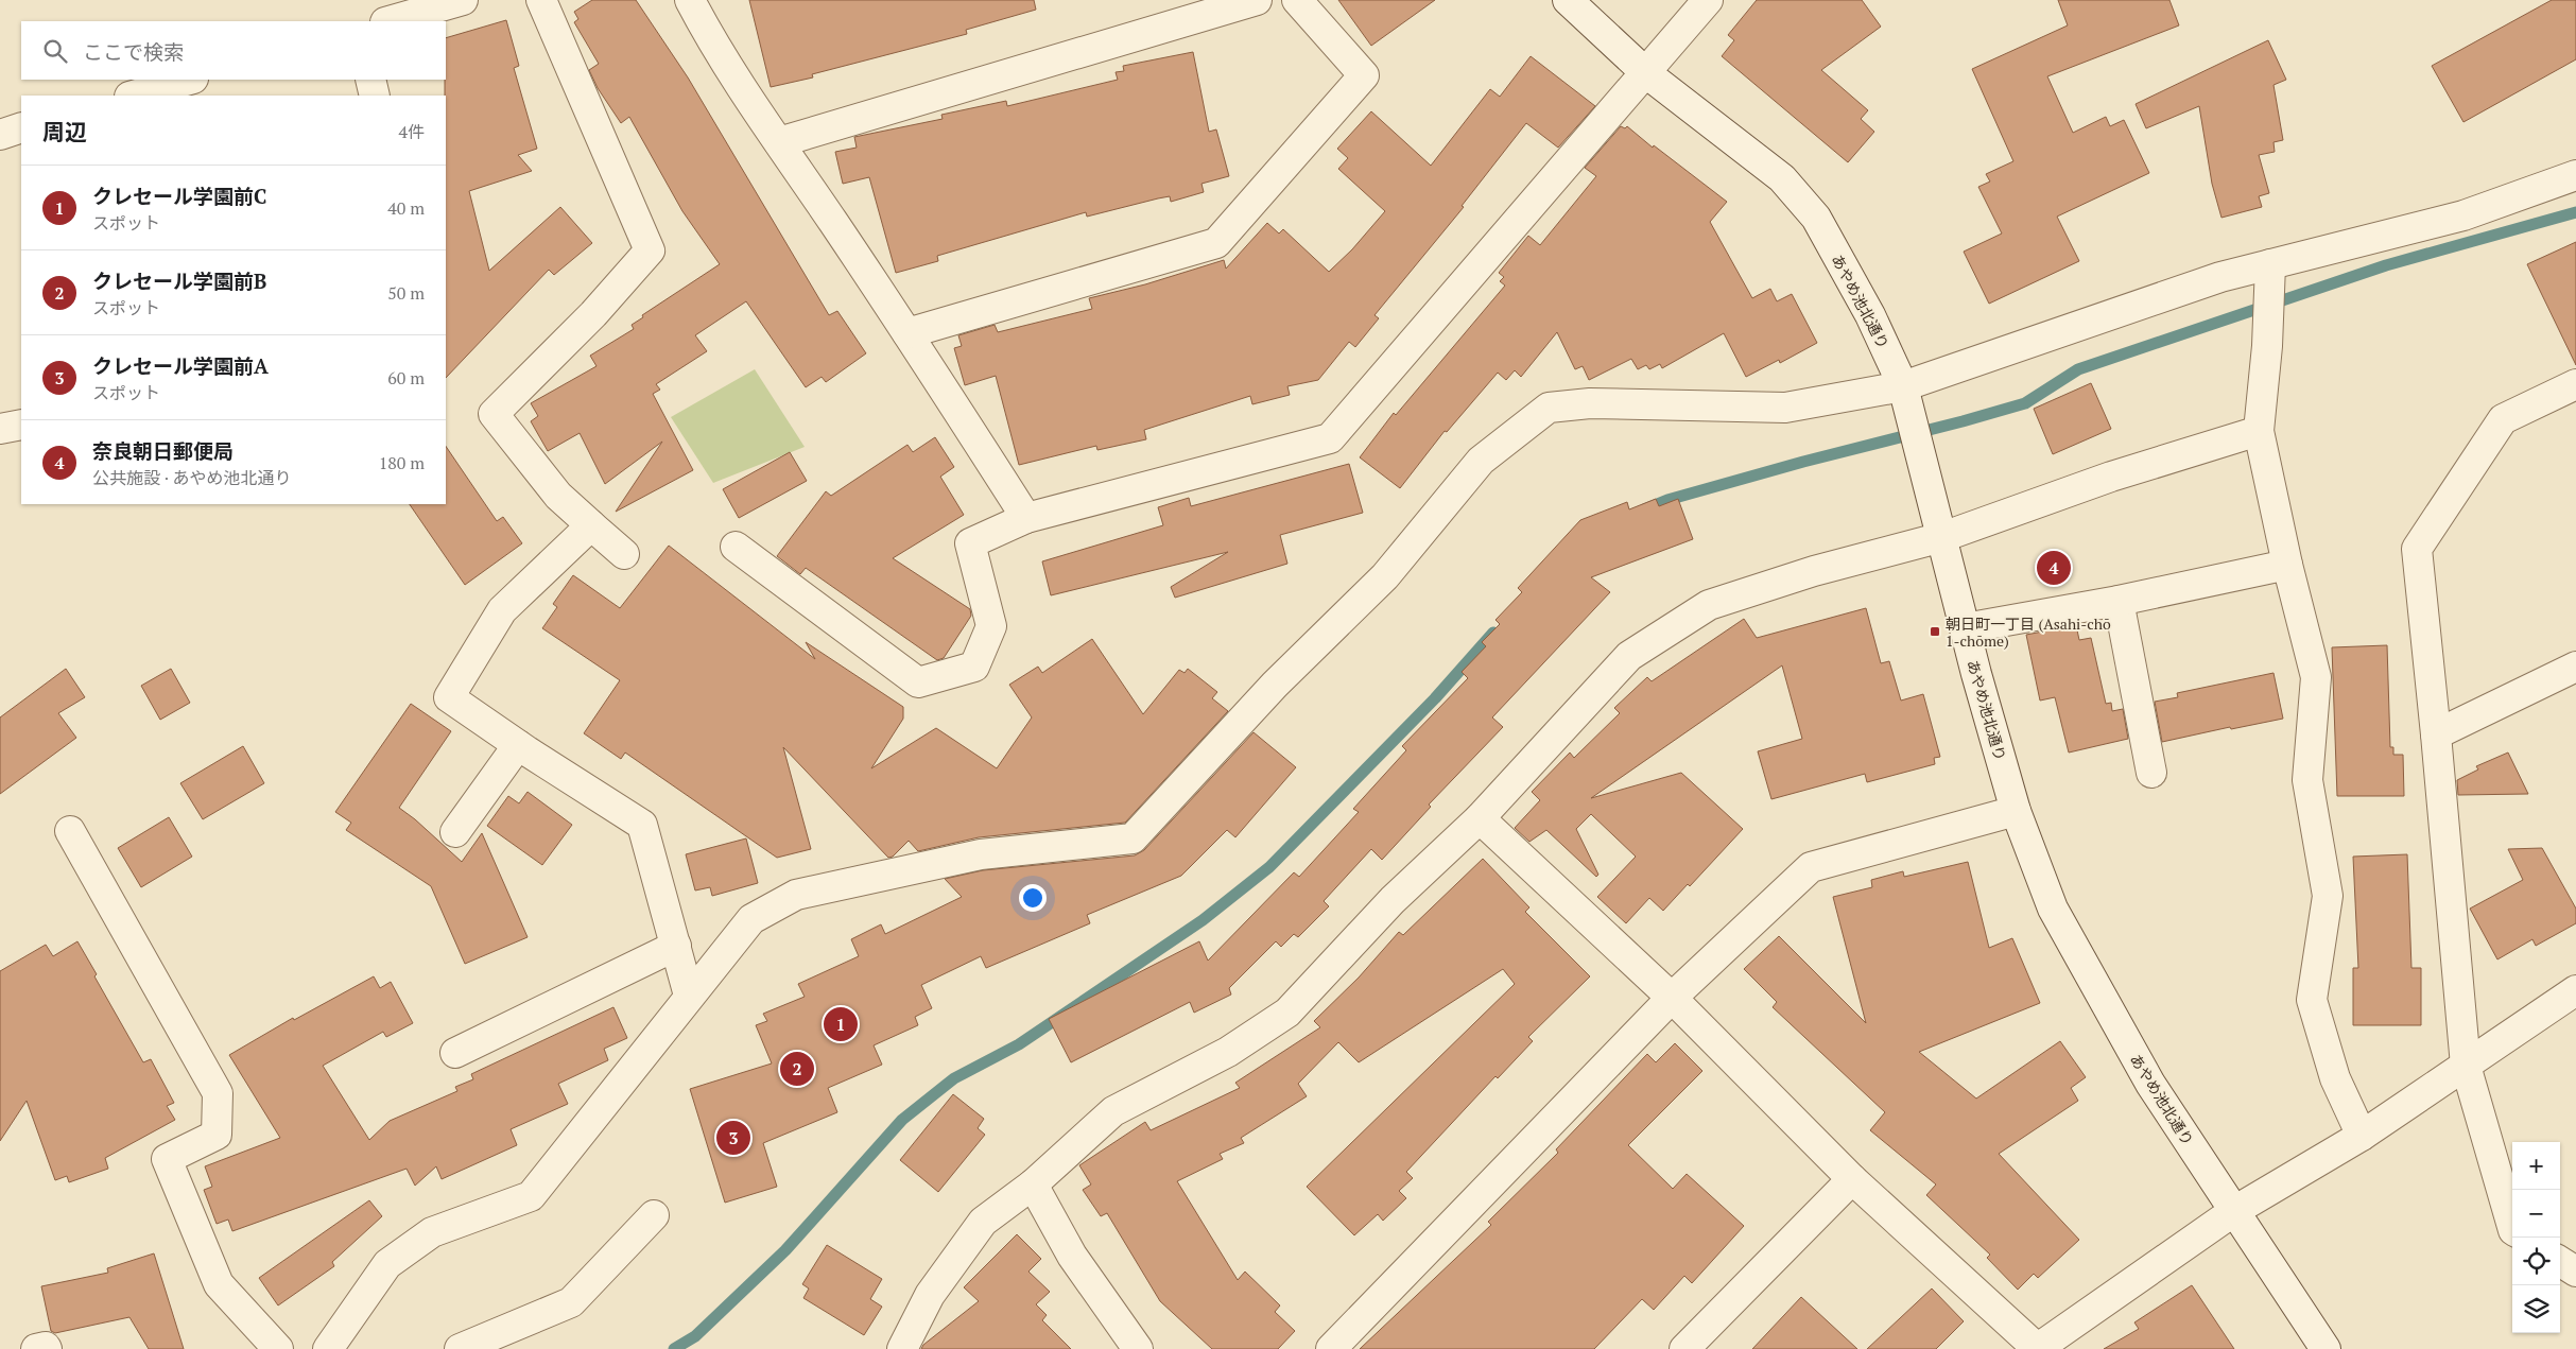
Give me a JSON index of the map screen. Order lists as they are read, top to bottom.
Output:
{
  "streets": {
    "street": ["あやめ池北通り"]
  },
  "places": {
    "transit": ["朝日町一丁目 (Asahi-chō 1-chōme)"]
  },
  "page": {
    "search": "ここで検索",
    "heading": ["周辺", "4件"],
    "list": [
      {
        "mark": "1",
        "name": "クレセール学園前C",
        "note": "スポット",
        "value": "40 m"
      },
      {
        "mark": "2",
        "name": "クレセール学園前B",
        "note": "スポット",
        "value": "50 m"
      },
      {
        "mark": "3",
        "name": "クレセール学園前A",
        "note": "スポット",
        "value": "60 m"
      },
      {
        "mark": "4",
        "name": "奈良朝日郵便局",
        "note": "公共施設 · あやめ池北通り",
        "value": "180 m"
      }
    ],
    "pins": [
      "4",
      "1",
      "2",
      "3"
    ],
    "map_buttons": ["+", "−"]
  }
}
